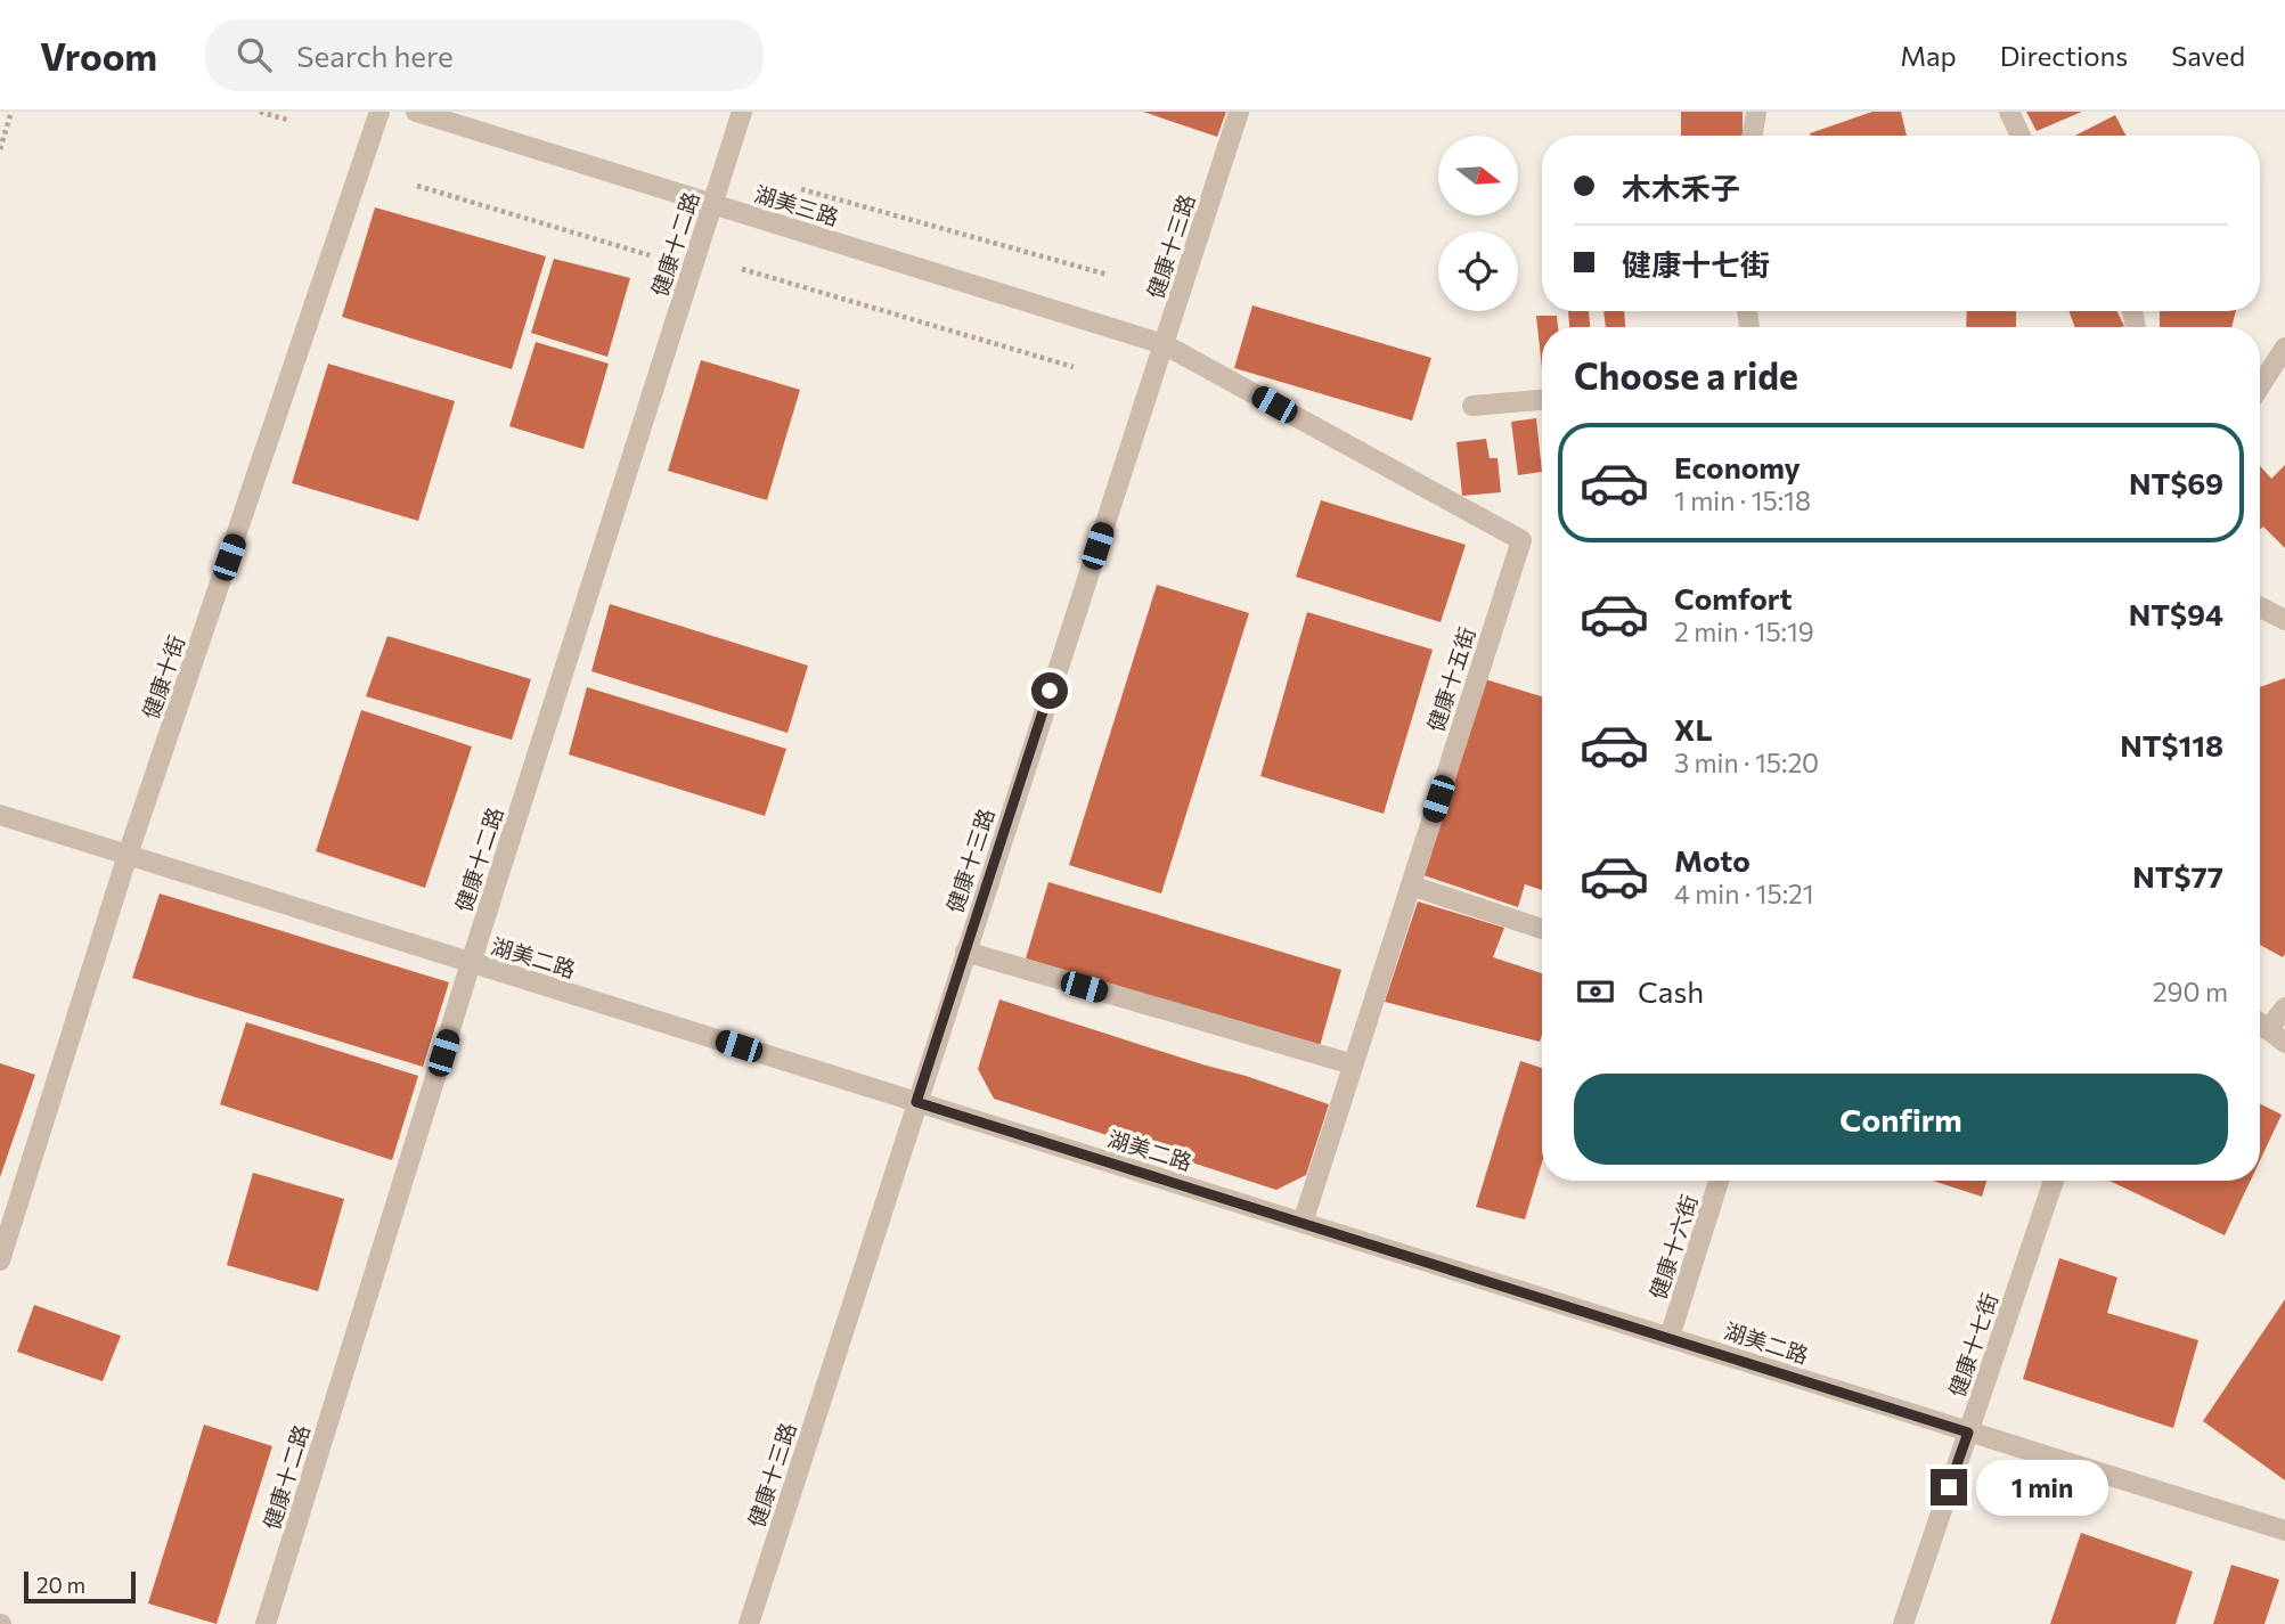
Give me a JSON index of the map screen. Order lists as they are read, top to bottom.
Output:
{
  "streets": {
    "street": [
      "湖美三路",
      "健康十二路",
      "健康十三路",
      "健康十街",
      "健康十五街",
      "湖美二路",
      "健康十六街",
      "健康十七街"
    ]
  },
  "crossings": [
    ["湖美三路", "健康十二路"],
    ["湖美三路", "健康十三路"],
    ["湖美三路", "健康十五街"],
    ["健康十二路", "湖美二路"],
    ["健康十三路", "健康十五街"],
    ["健康十三路", "湖美二路"],
    ["健康十街", "湖美二路"],
    ["健康十五街", "湖美二路"],
    ["湖美二路", "健康十六街"],
    ["湖美二路", "健康十七街"]
  ],
  "scale_bar": "20 m",
  "north": "right",
  "page": {
    "header": "Vroom",
    "search": "Search here",
    "nav": ["Map", "Directions", "Saved"],
    "banner": ["木木禾子", "健康十七街"],
    "heading": "Choose a ride",
    "list": [
      {
        "name": "Economy",
        "note": "1 min · 15:18",
        "value": "NT$69"
      },
      {
        "name": "Comfort",
        "note": "2 min · 15:19",
        "value": "NT$94"
      },
      {
        "name": "XL",
        "note": "3 min · 15:20",
        "value": "NT$118"
      },
      {
        "name": "Moto",
        "note": "4 min · 15:21",
        "value": "NT$77"
      }
    ],
    "pay": ["Cash", "290 m"],
    "buttons": "Confirm",
    "bubble": "1 min",
    "scale": "20 m"
  }
}
